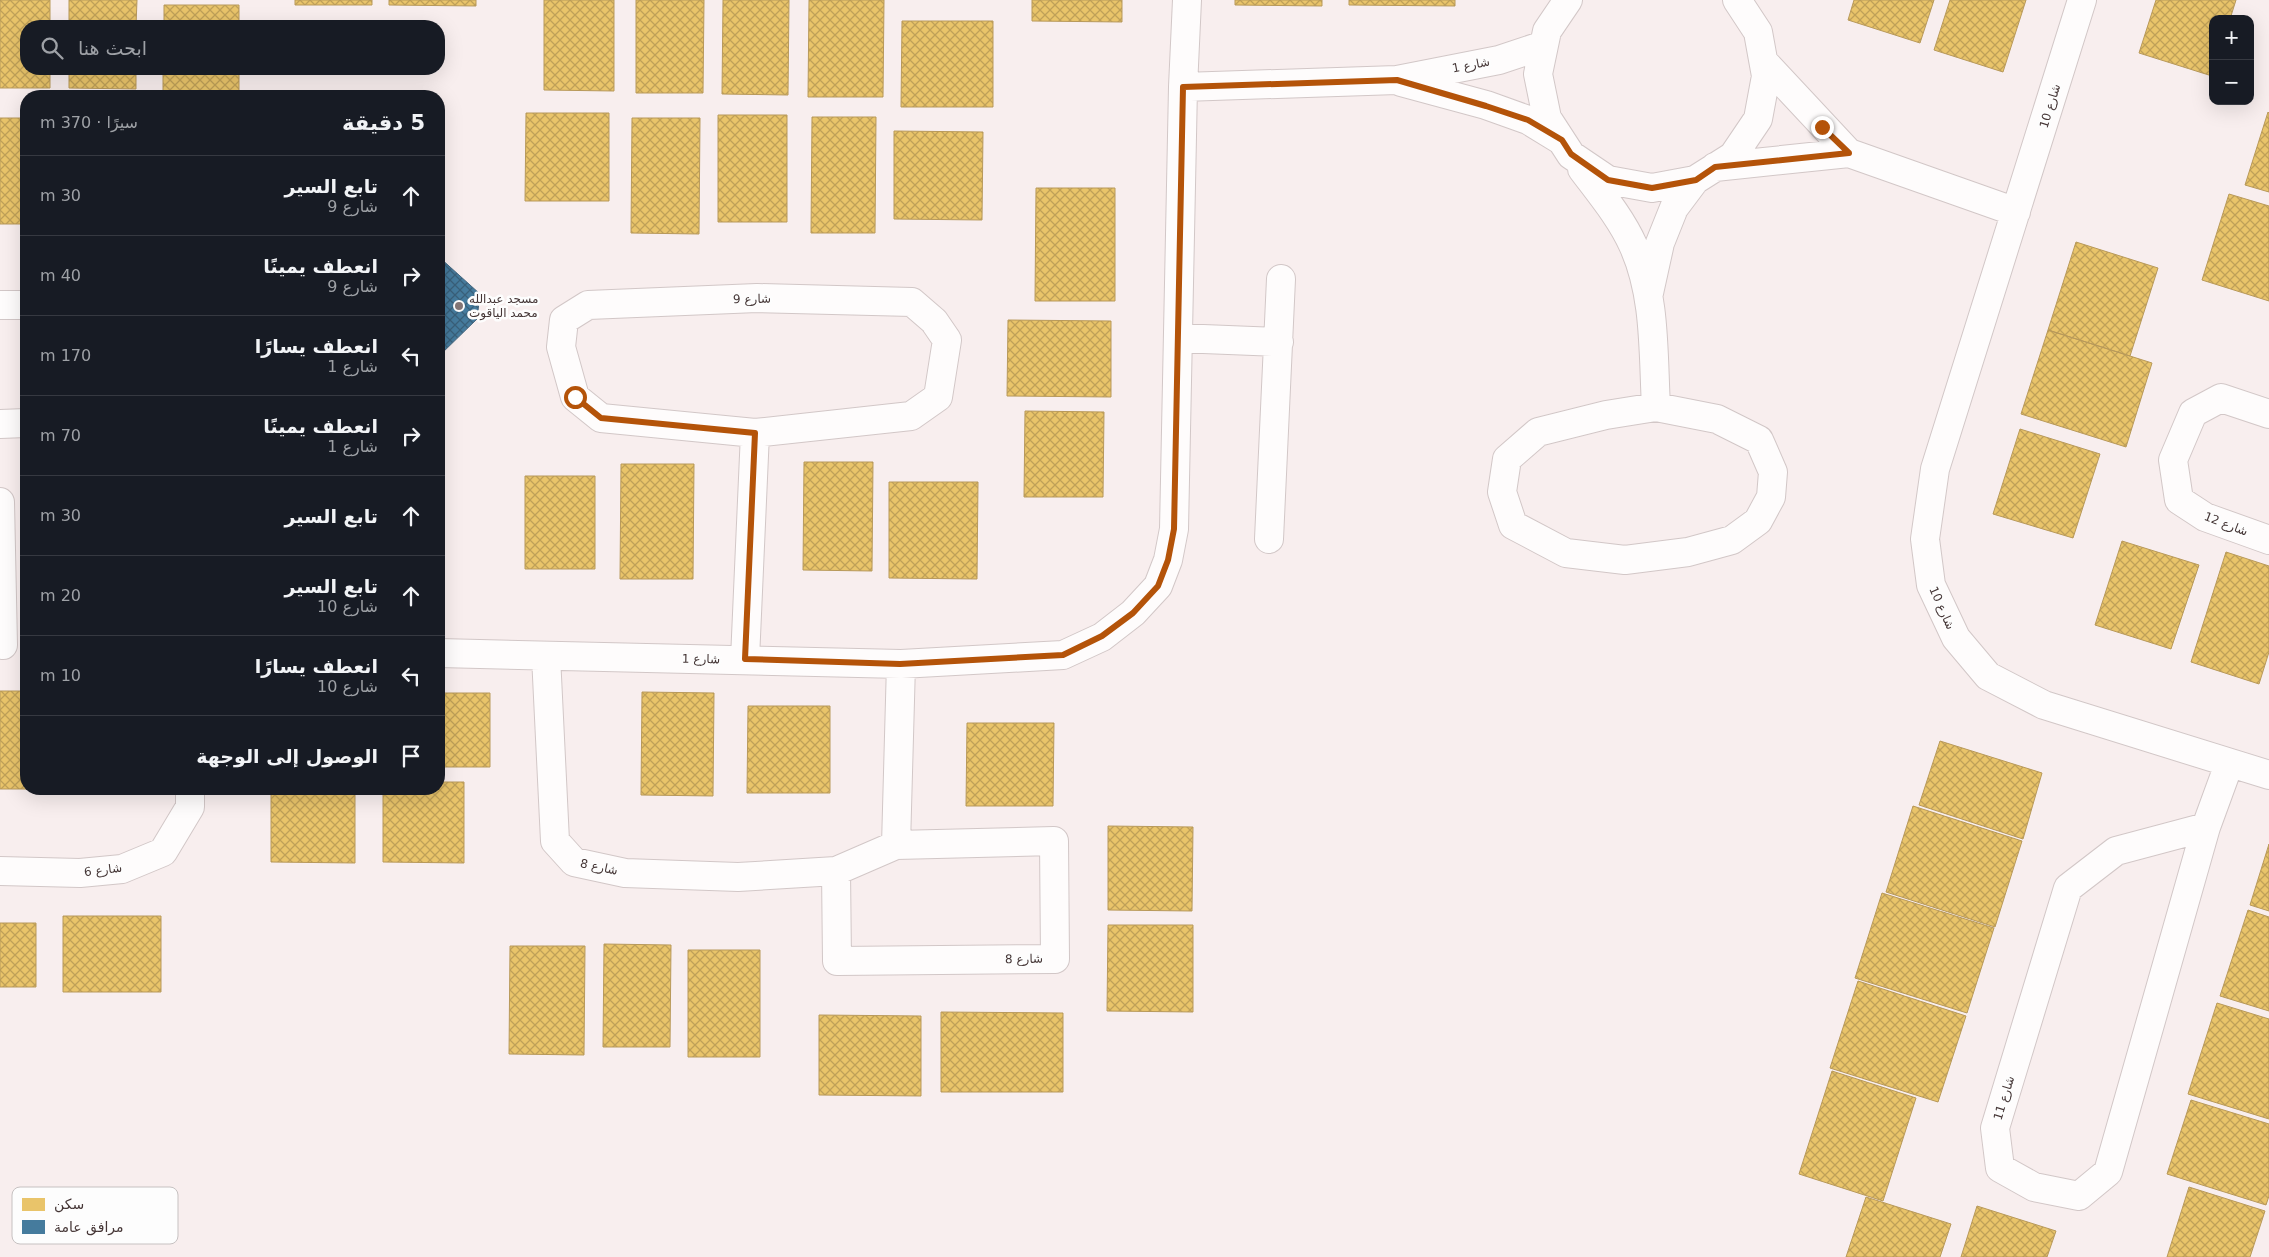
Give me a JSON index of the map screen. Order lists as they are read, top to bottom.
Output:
{
  "streets": {
    "street": [
      "شارع 1",
      "شارع 10",
      "شارع 9",
      "شارع 12",
      "شارع 8",
      "شارع 6",
      "شارع 11"
    ]
  },
  "crossings": [
    ["شارع 1", "شارع 8"],
    ["شارع 10", "شارع 11"]
  ],
  "places": ["مسجد عبدالله محمد الياقوت"],
  "legend": ["سكن", "مرافق عامة"],
  "page": {
    "map_buttons": ["+", "−"],
    "search": "ابحث هنا",
    "heading": ["5 دقيقة", "سيرًا · 370 m"],
    "list": [
      ["تابع السير", "شارع 9", "30 m"],
      ["انعطف يمينًا", "شارع 9", "40 m"],
      ["انعطف يسارًا", "شارع 1", "170 m"],
      ["انعطف يمينًا", "شارع 1", "70 m"],
      ["تابع السير", "30 m"],
      ["تابع السير", "شارع 10", "20 m"],
      ["انعطف يسارًا", "شارع 10", "10 m"],
      "الوصول إلى الوجهة"
    ]
  }
}
